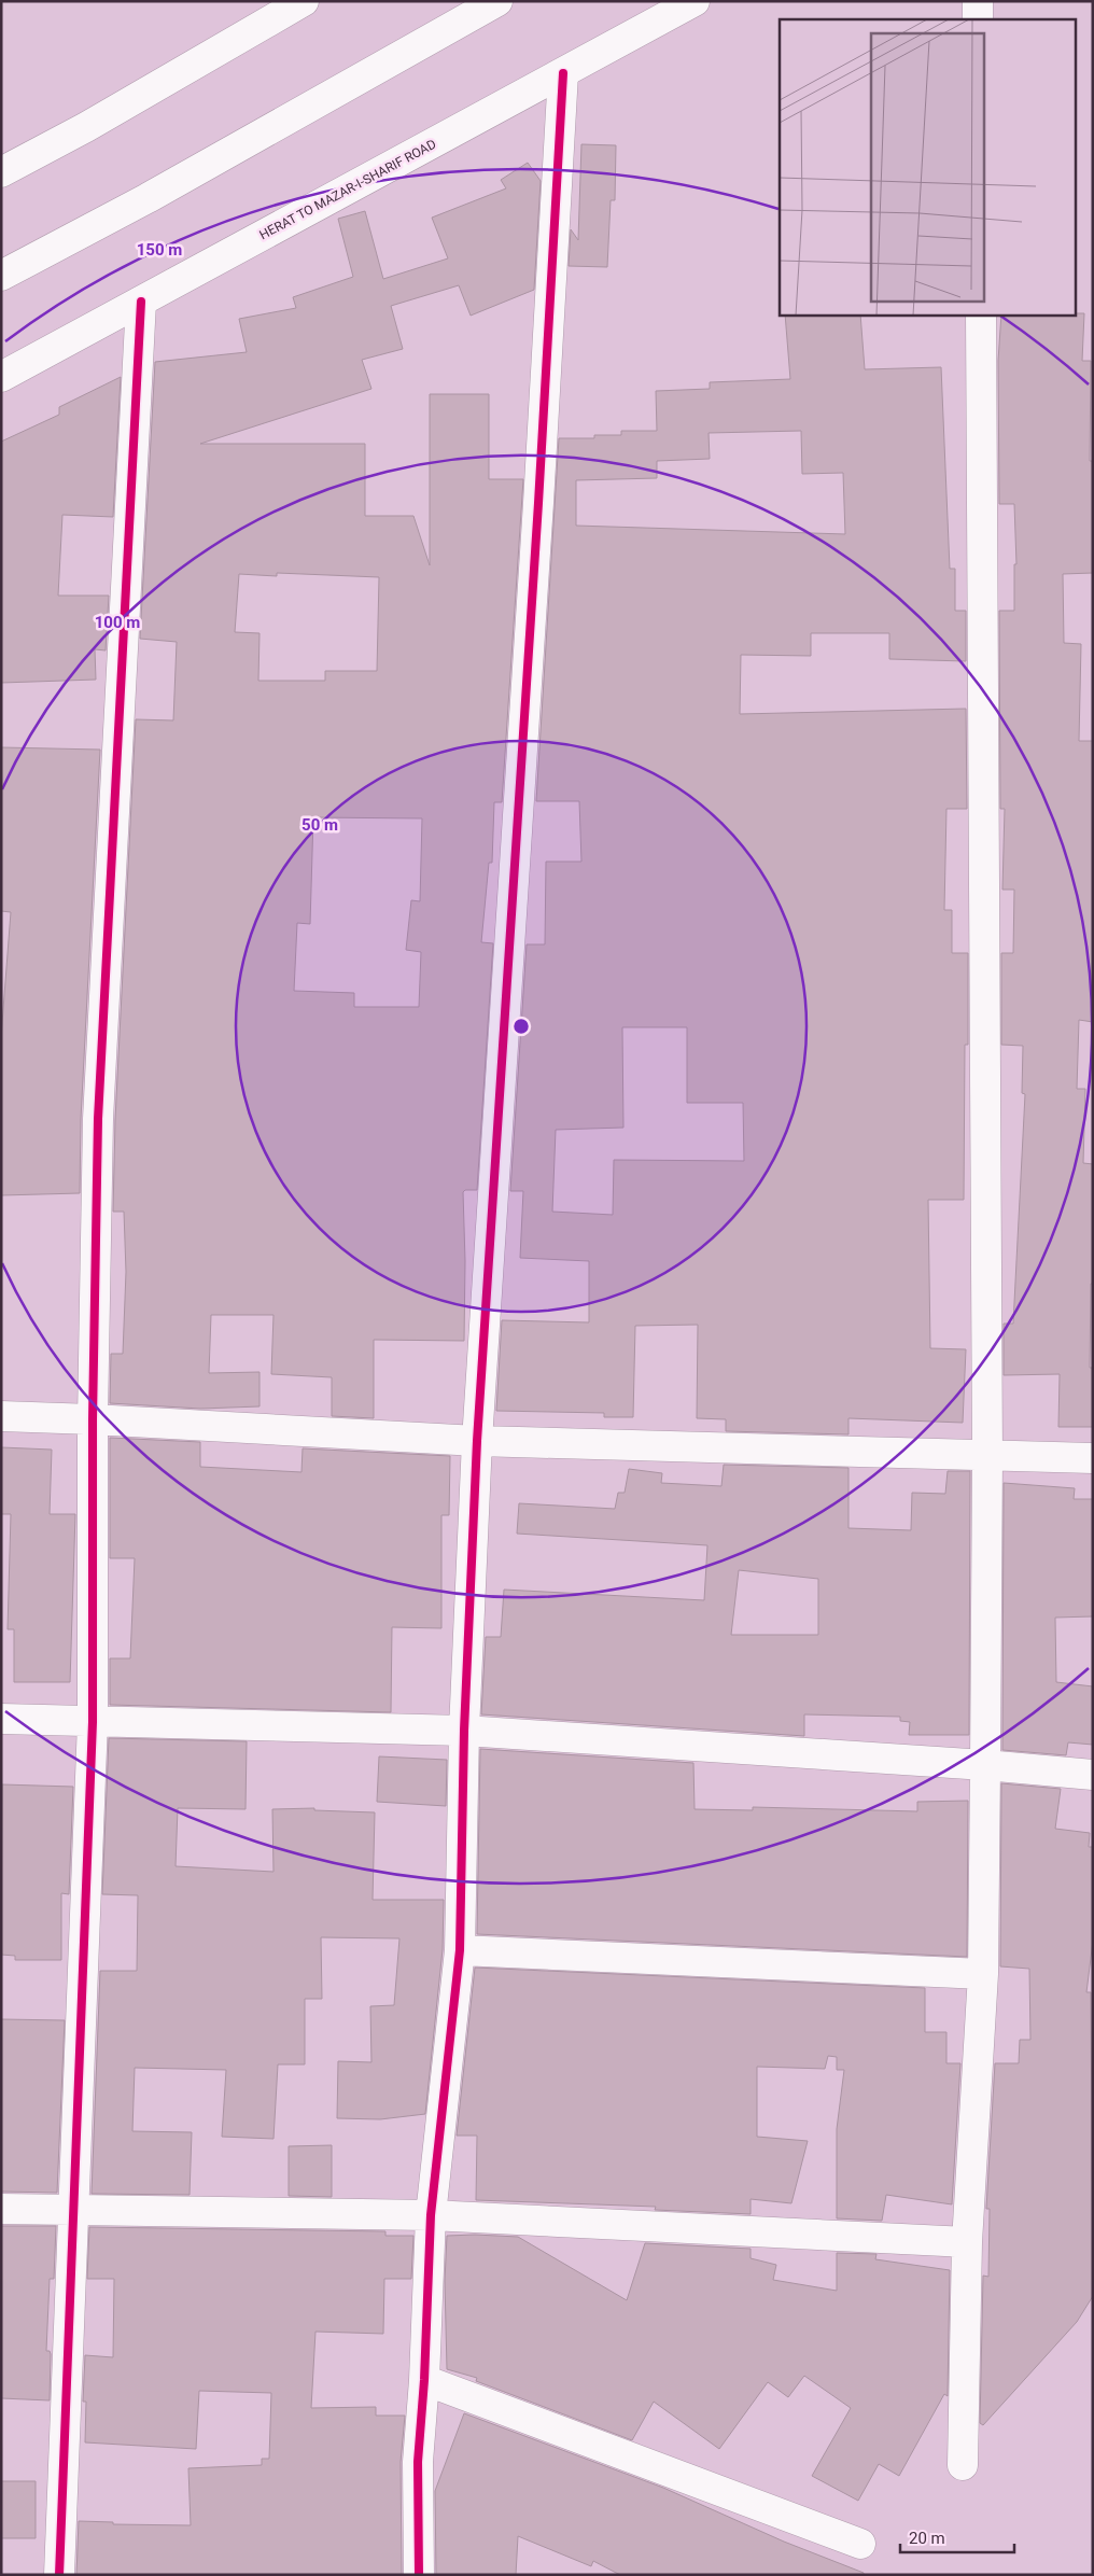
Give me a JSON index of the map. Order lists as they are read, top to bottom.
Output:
{
  "streets": {
    "main road": ["HERAT TO MAZAR-I-SHARIF ROAD"]
  },
  "scale_bar": "20 m",
  "rings": ["150 m", "100 m", "50 m"]
}
